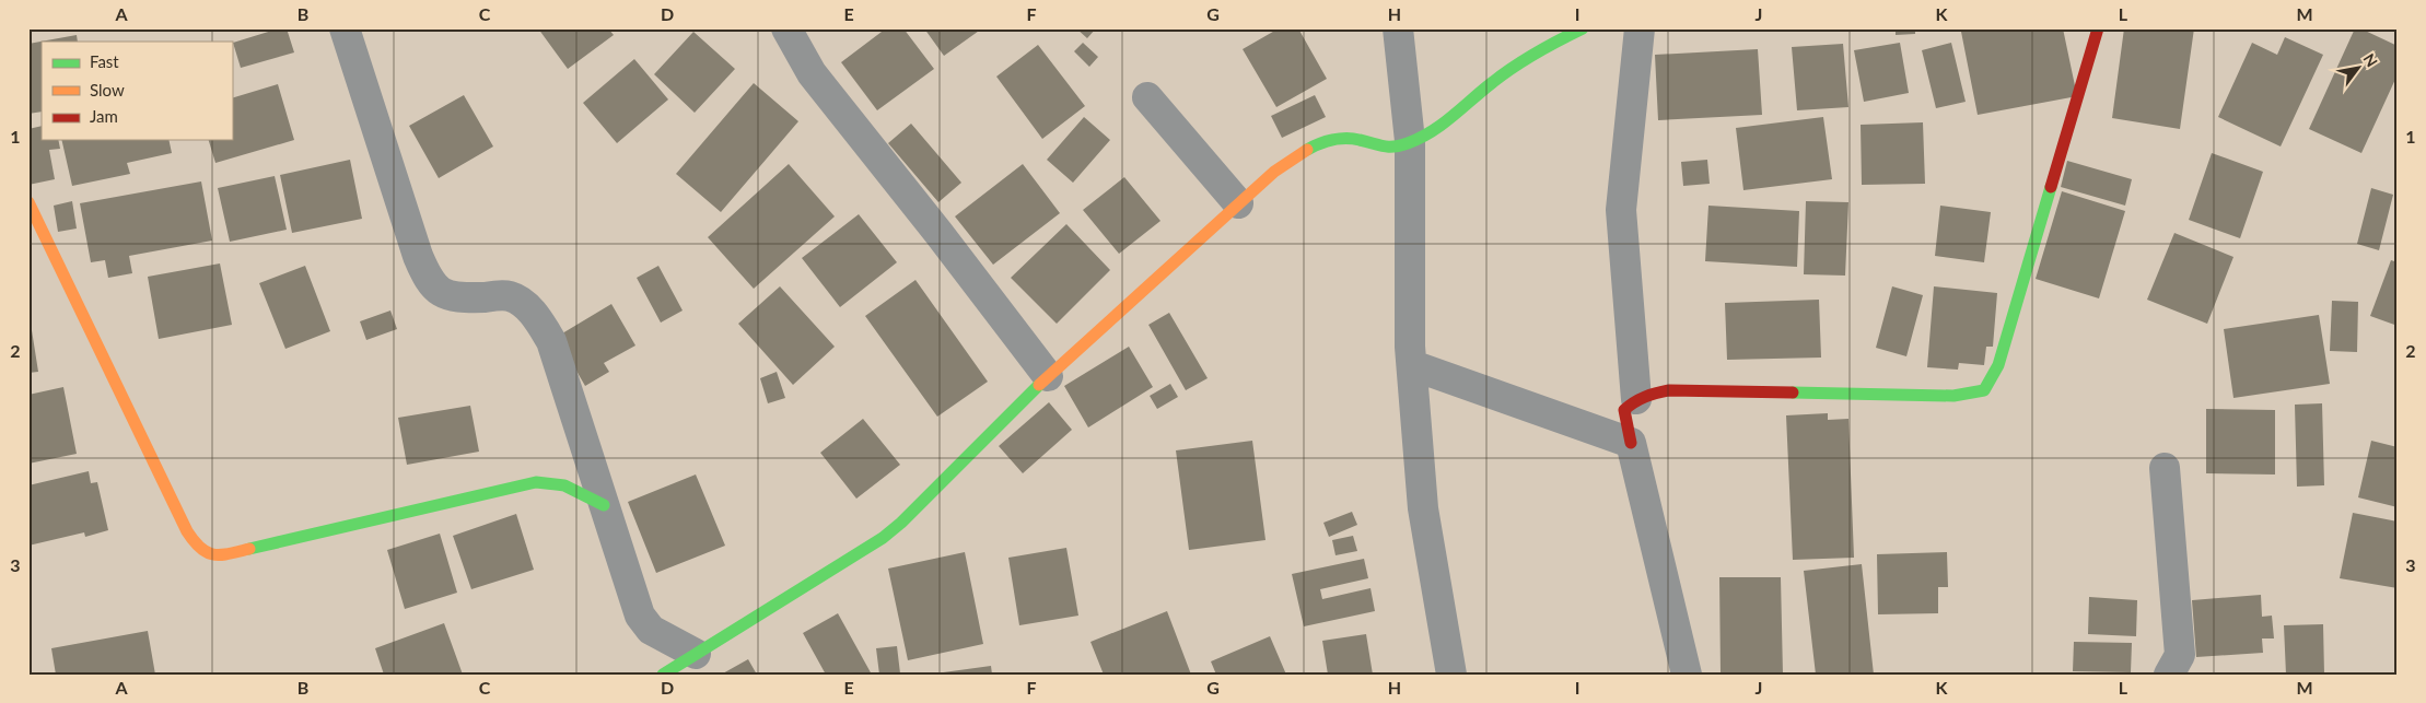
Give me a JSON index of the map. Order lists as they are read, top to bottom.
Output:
{
  "legend": ["Fast", "Slow", "Jam"],
  "north": "top right",
  "grid": {
    "columns": [
      "A",
      "B",
      "C",
      "D",
      "E",
      "F",
      "G",
      "H",
      "I",
      "J",
      "K",
      "L",
      "M"
    ],
    "rows": ["1", "2", "3"]
  }
}
